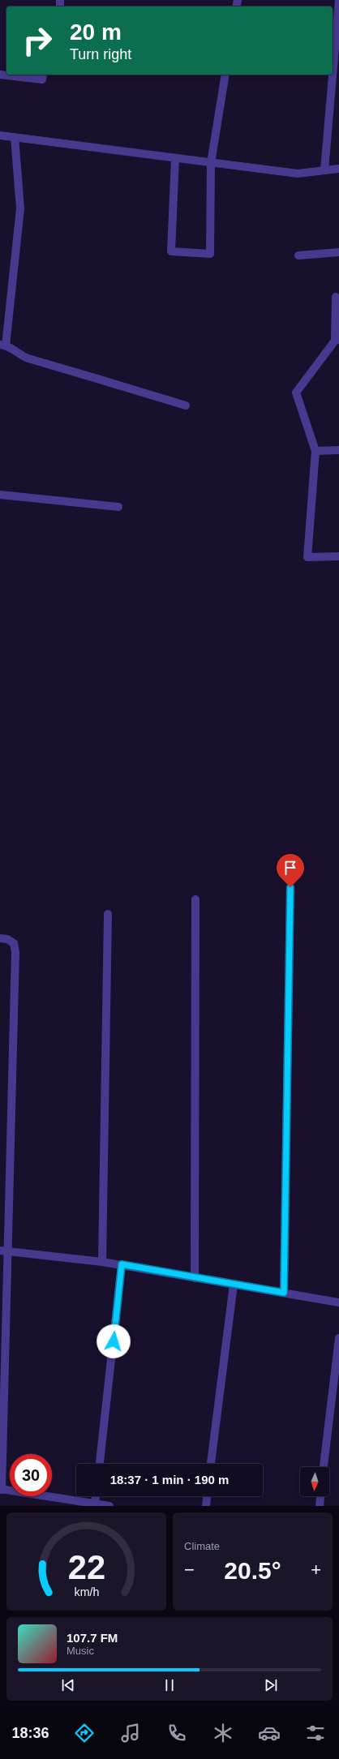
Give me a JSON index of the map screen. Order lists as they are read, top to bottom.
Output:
{
  "north": "bottom",
  "page": {
    "turn": ["20 m", "Turn right"],
    "limit": "30",
    "trip": "18:37 · 1 min · 190 m",
    "tile": "Climate",
    "heat": ["−", "20.5°", "+"],
    "song": ["107.7 FM", "Music"],
    "tabs": "18:36",
    "gauge": ["22", "km/h"]
  }
}
